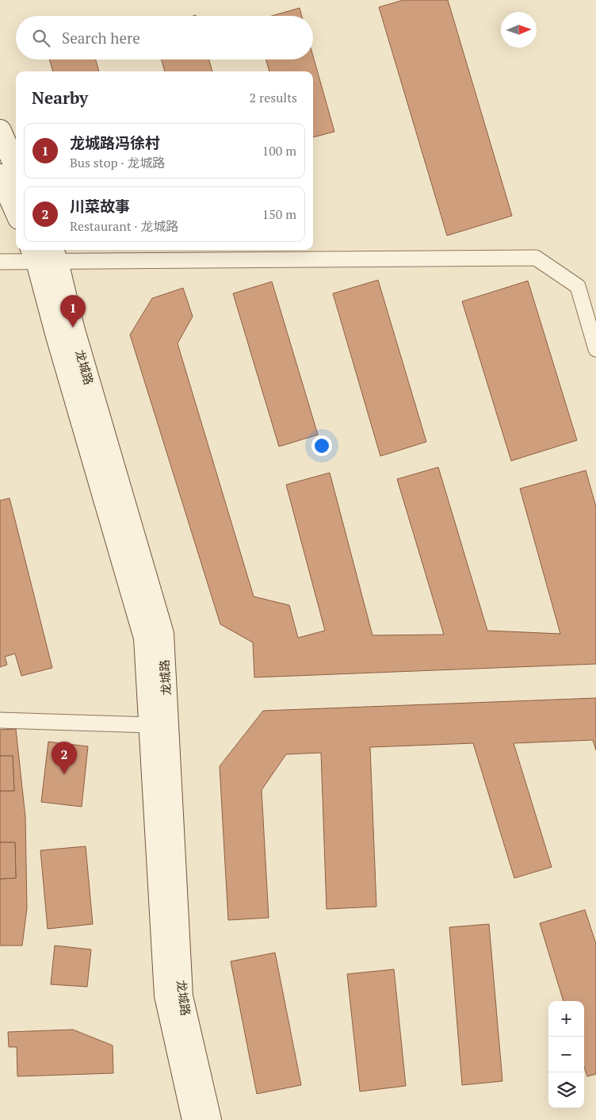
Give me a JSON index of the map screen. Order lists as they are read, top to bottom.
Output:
{
  "streets": {
    "street": ["龙城路"]
  },
  "north": "right",
  "page": {
    "search": "Search here",
    "heading": ["Nearby", "2 results"],
    "list": [
      {
        "mark": "1",
        "name": "龙城路冯徐村",
        "note": "Bus stop · 龙城路",
        "value": "100 m"
      },
      {
        "mark": "2",
        "name": "川菜故事",
        "note": "Restaurant · 龙城路",
        "value": "150 m"
      }
    ],
    "pins": ["1", "2"],
    "map_buttons": ["+", "−"]
  }
}
